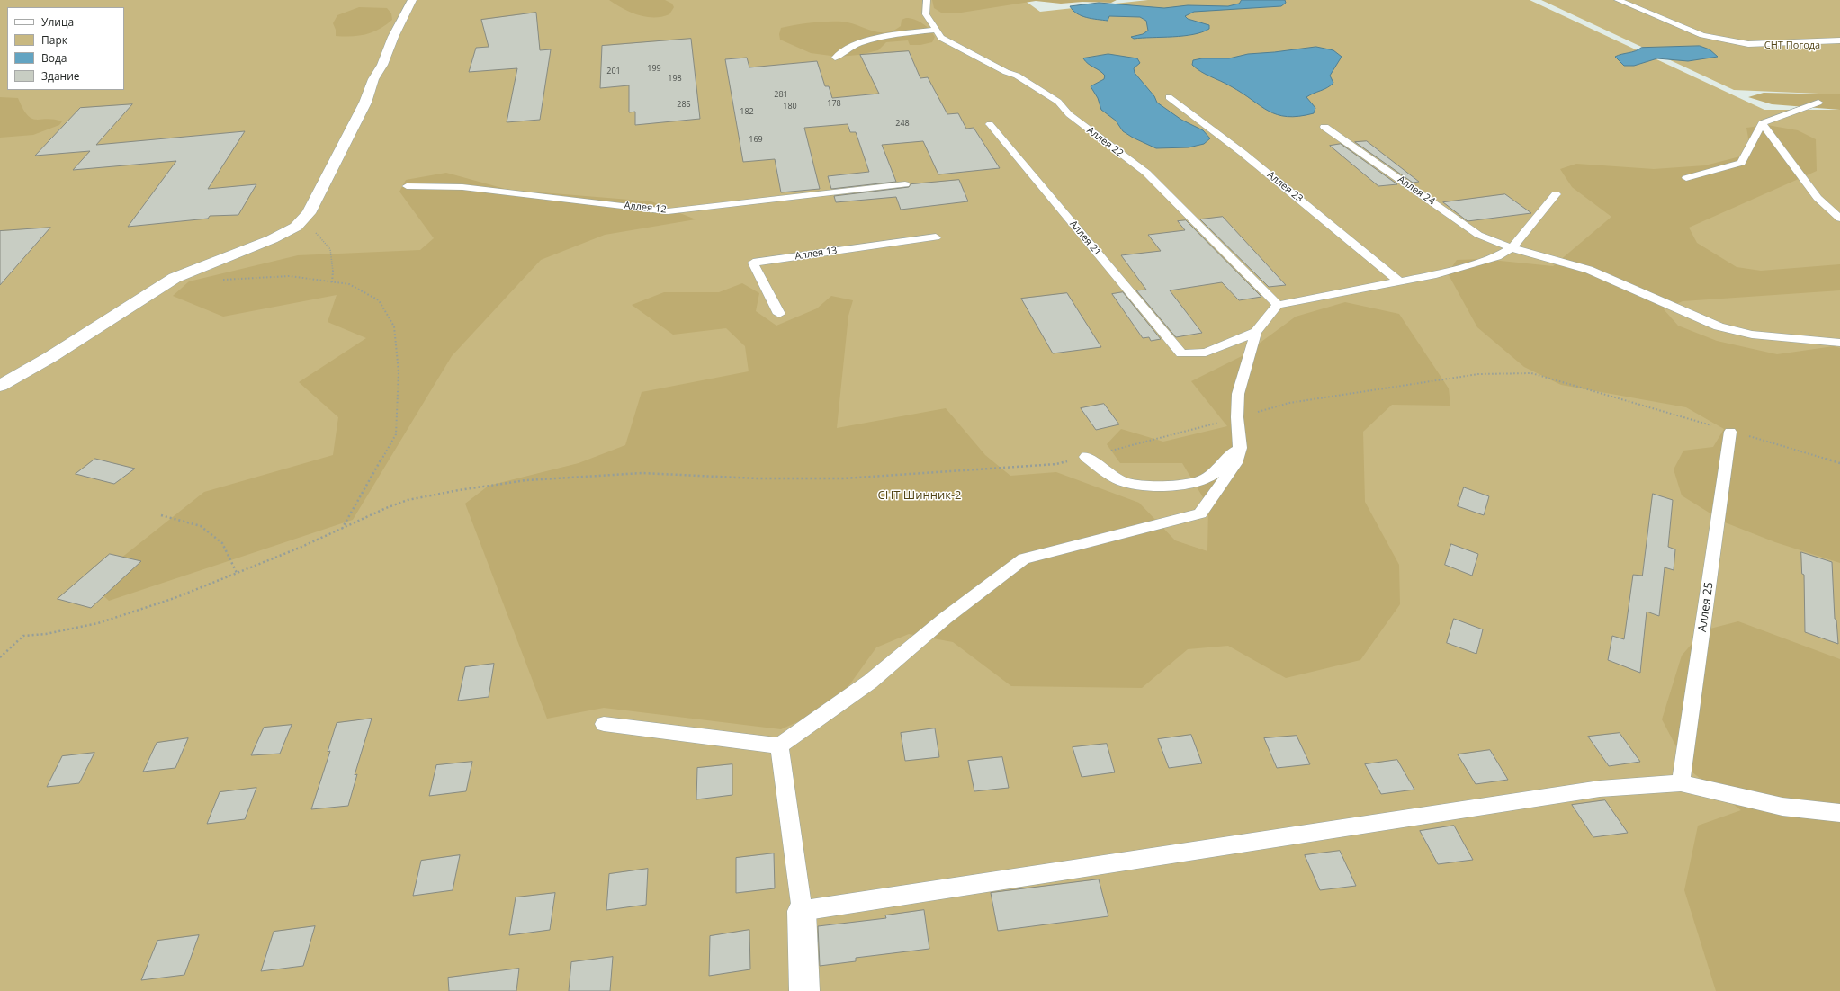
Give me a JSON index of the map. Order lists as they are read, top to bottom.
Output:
{
  "streets": {
    "lane": [
      "Аллея 22",
      "Аллея 23",
      "Аллея 24",
      "Аллея 12",
      "Аллея 21",
      "Аллея 13",
      "Аллея 25"
    ]
  },
  "parks": ["СНТ Погода", "СНТ Шинник-2"],
  "house_numbers": [
    "199",
    "201",
    "198",
    "281",
    "178",
    "285",
    "180",
    "182",
    "248",
    "169"
  ],
  "legend": [
    "Улица",
    "Парк",
    "Вода",
    "Здание"
  ]
}
